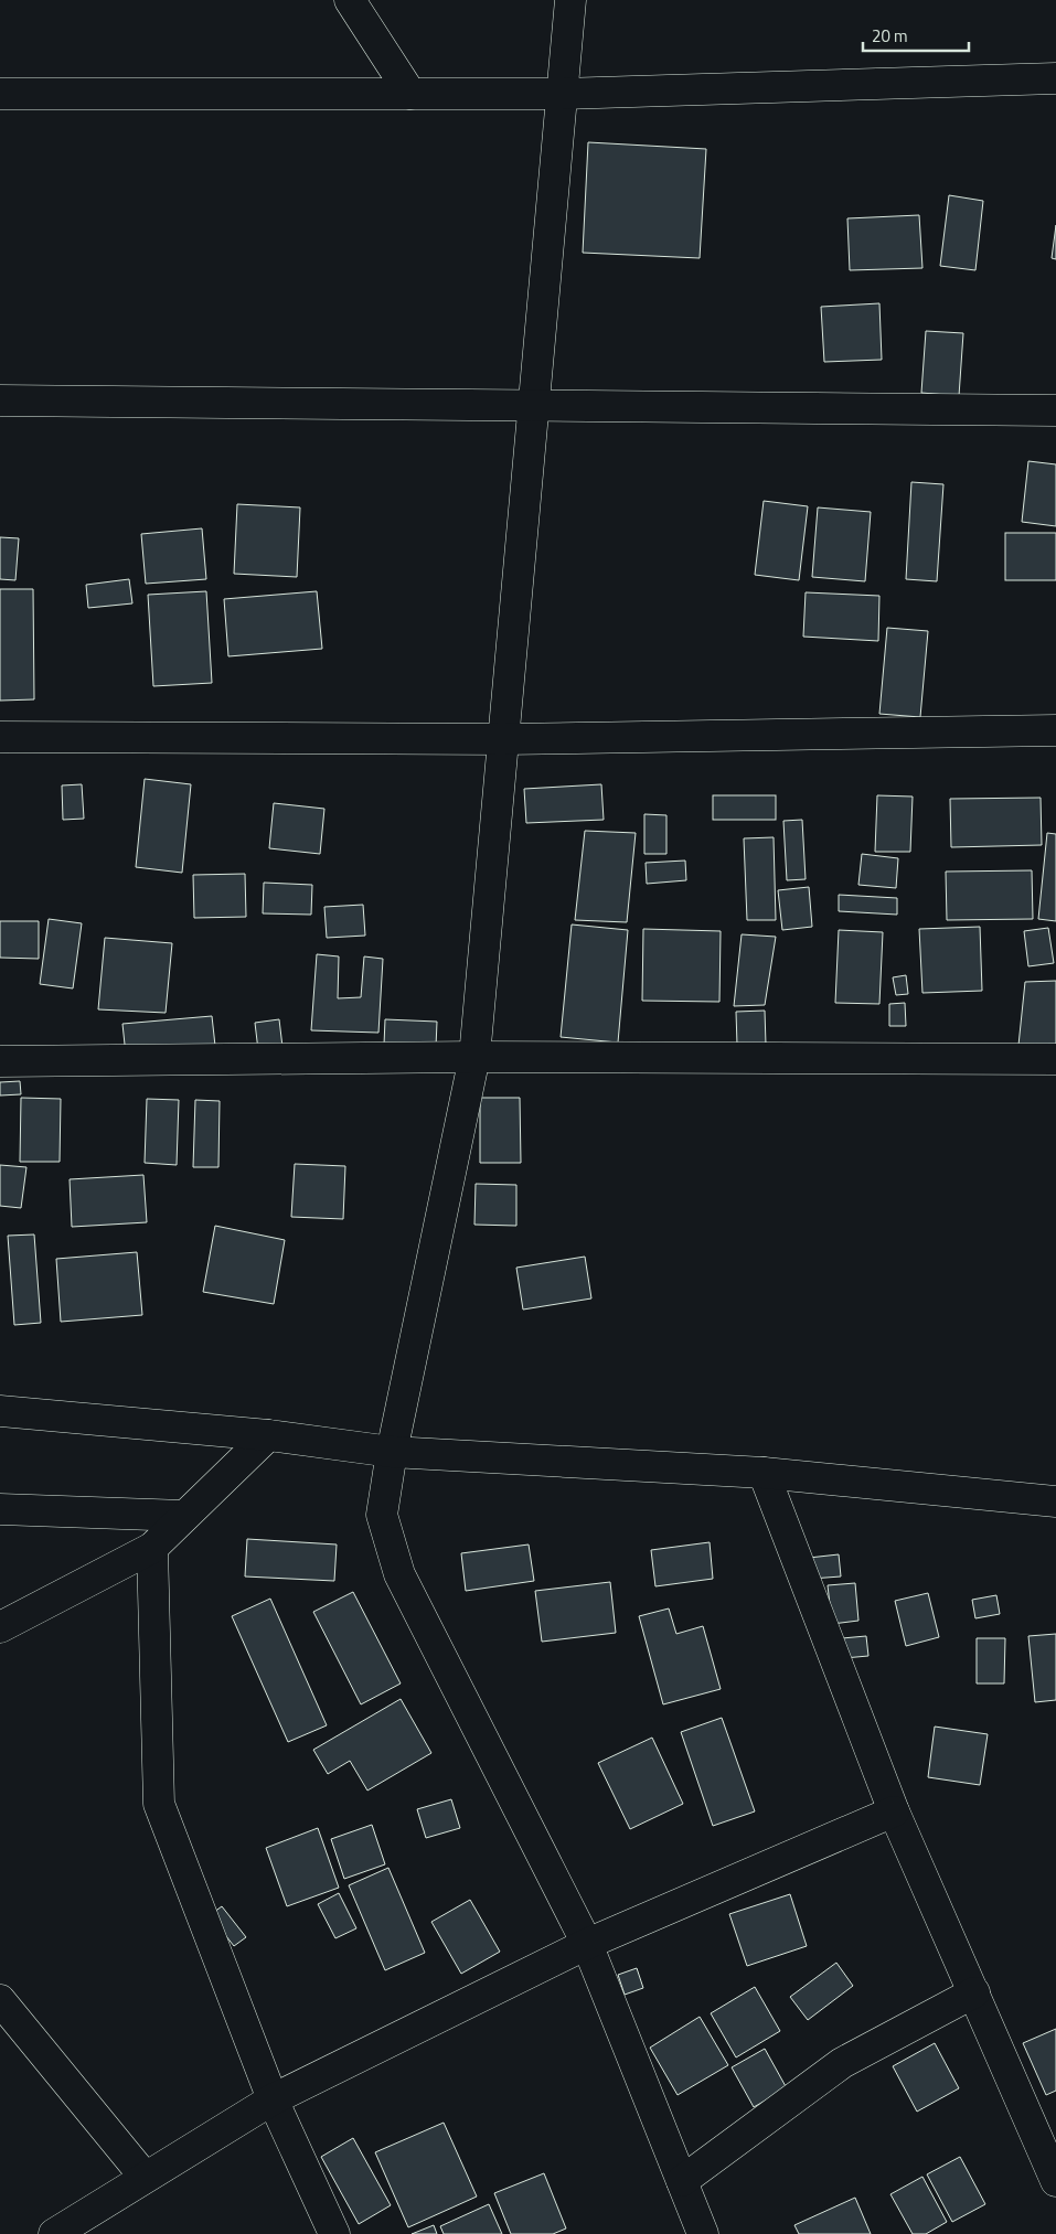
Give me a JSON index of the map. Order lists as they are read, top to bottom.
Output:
{
  "scale_bar": "20 m"
}
